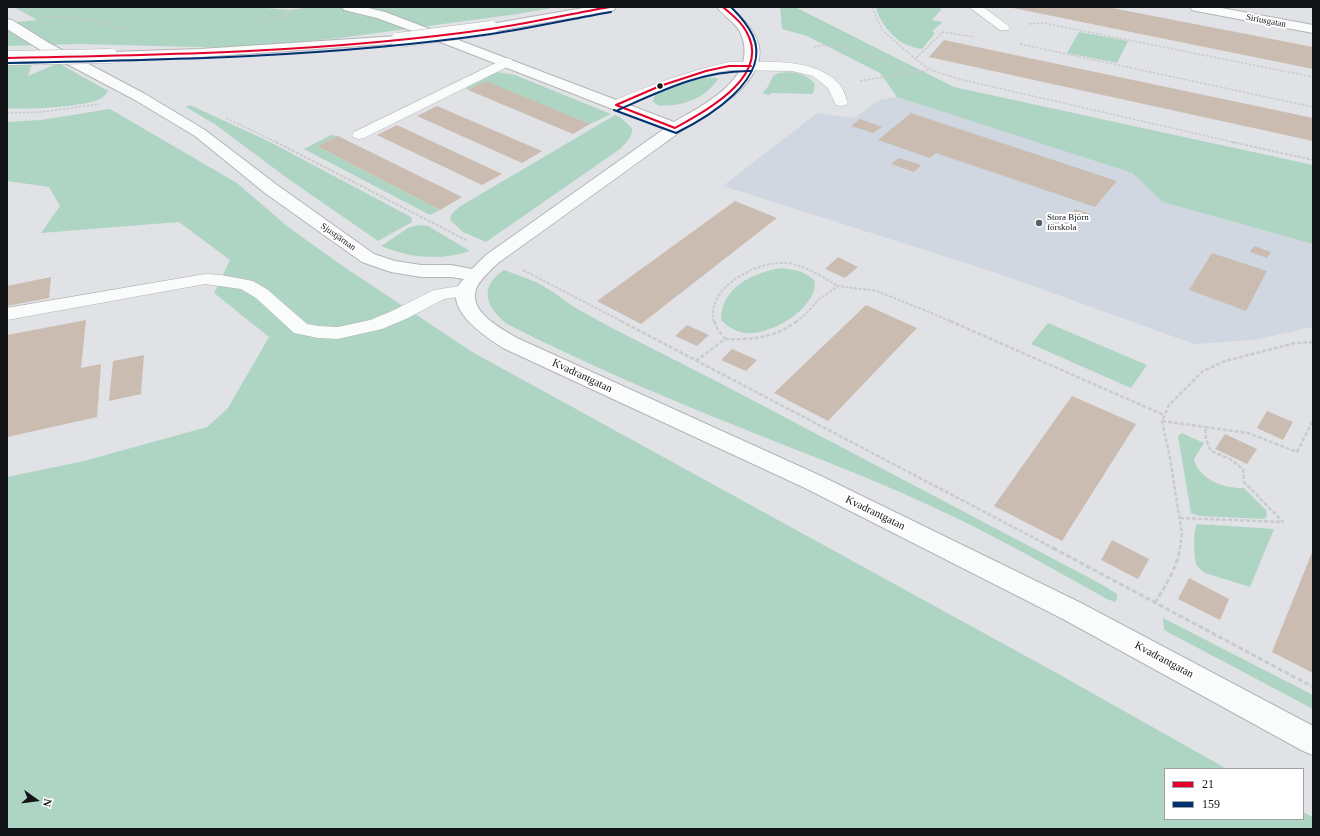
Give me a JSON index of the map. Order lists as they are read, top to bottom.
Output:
{
  "streets": {
    "street": ["Siriusgatan", "Sjustjärnan", "Kvadrantgatan"]
  },
  "crossings": [
    ["Sjustjärnan", "Kvadrantgatan"]
  ],
  "places": ["Stora Björn förskola"],
  "lines": ["transit line 21", "transit line 159"],
  "legend": ["21", "159"],
  "north": "right"
}
